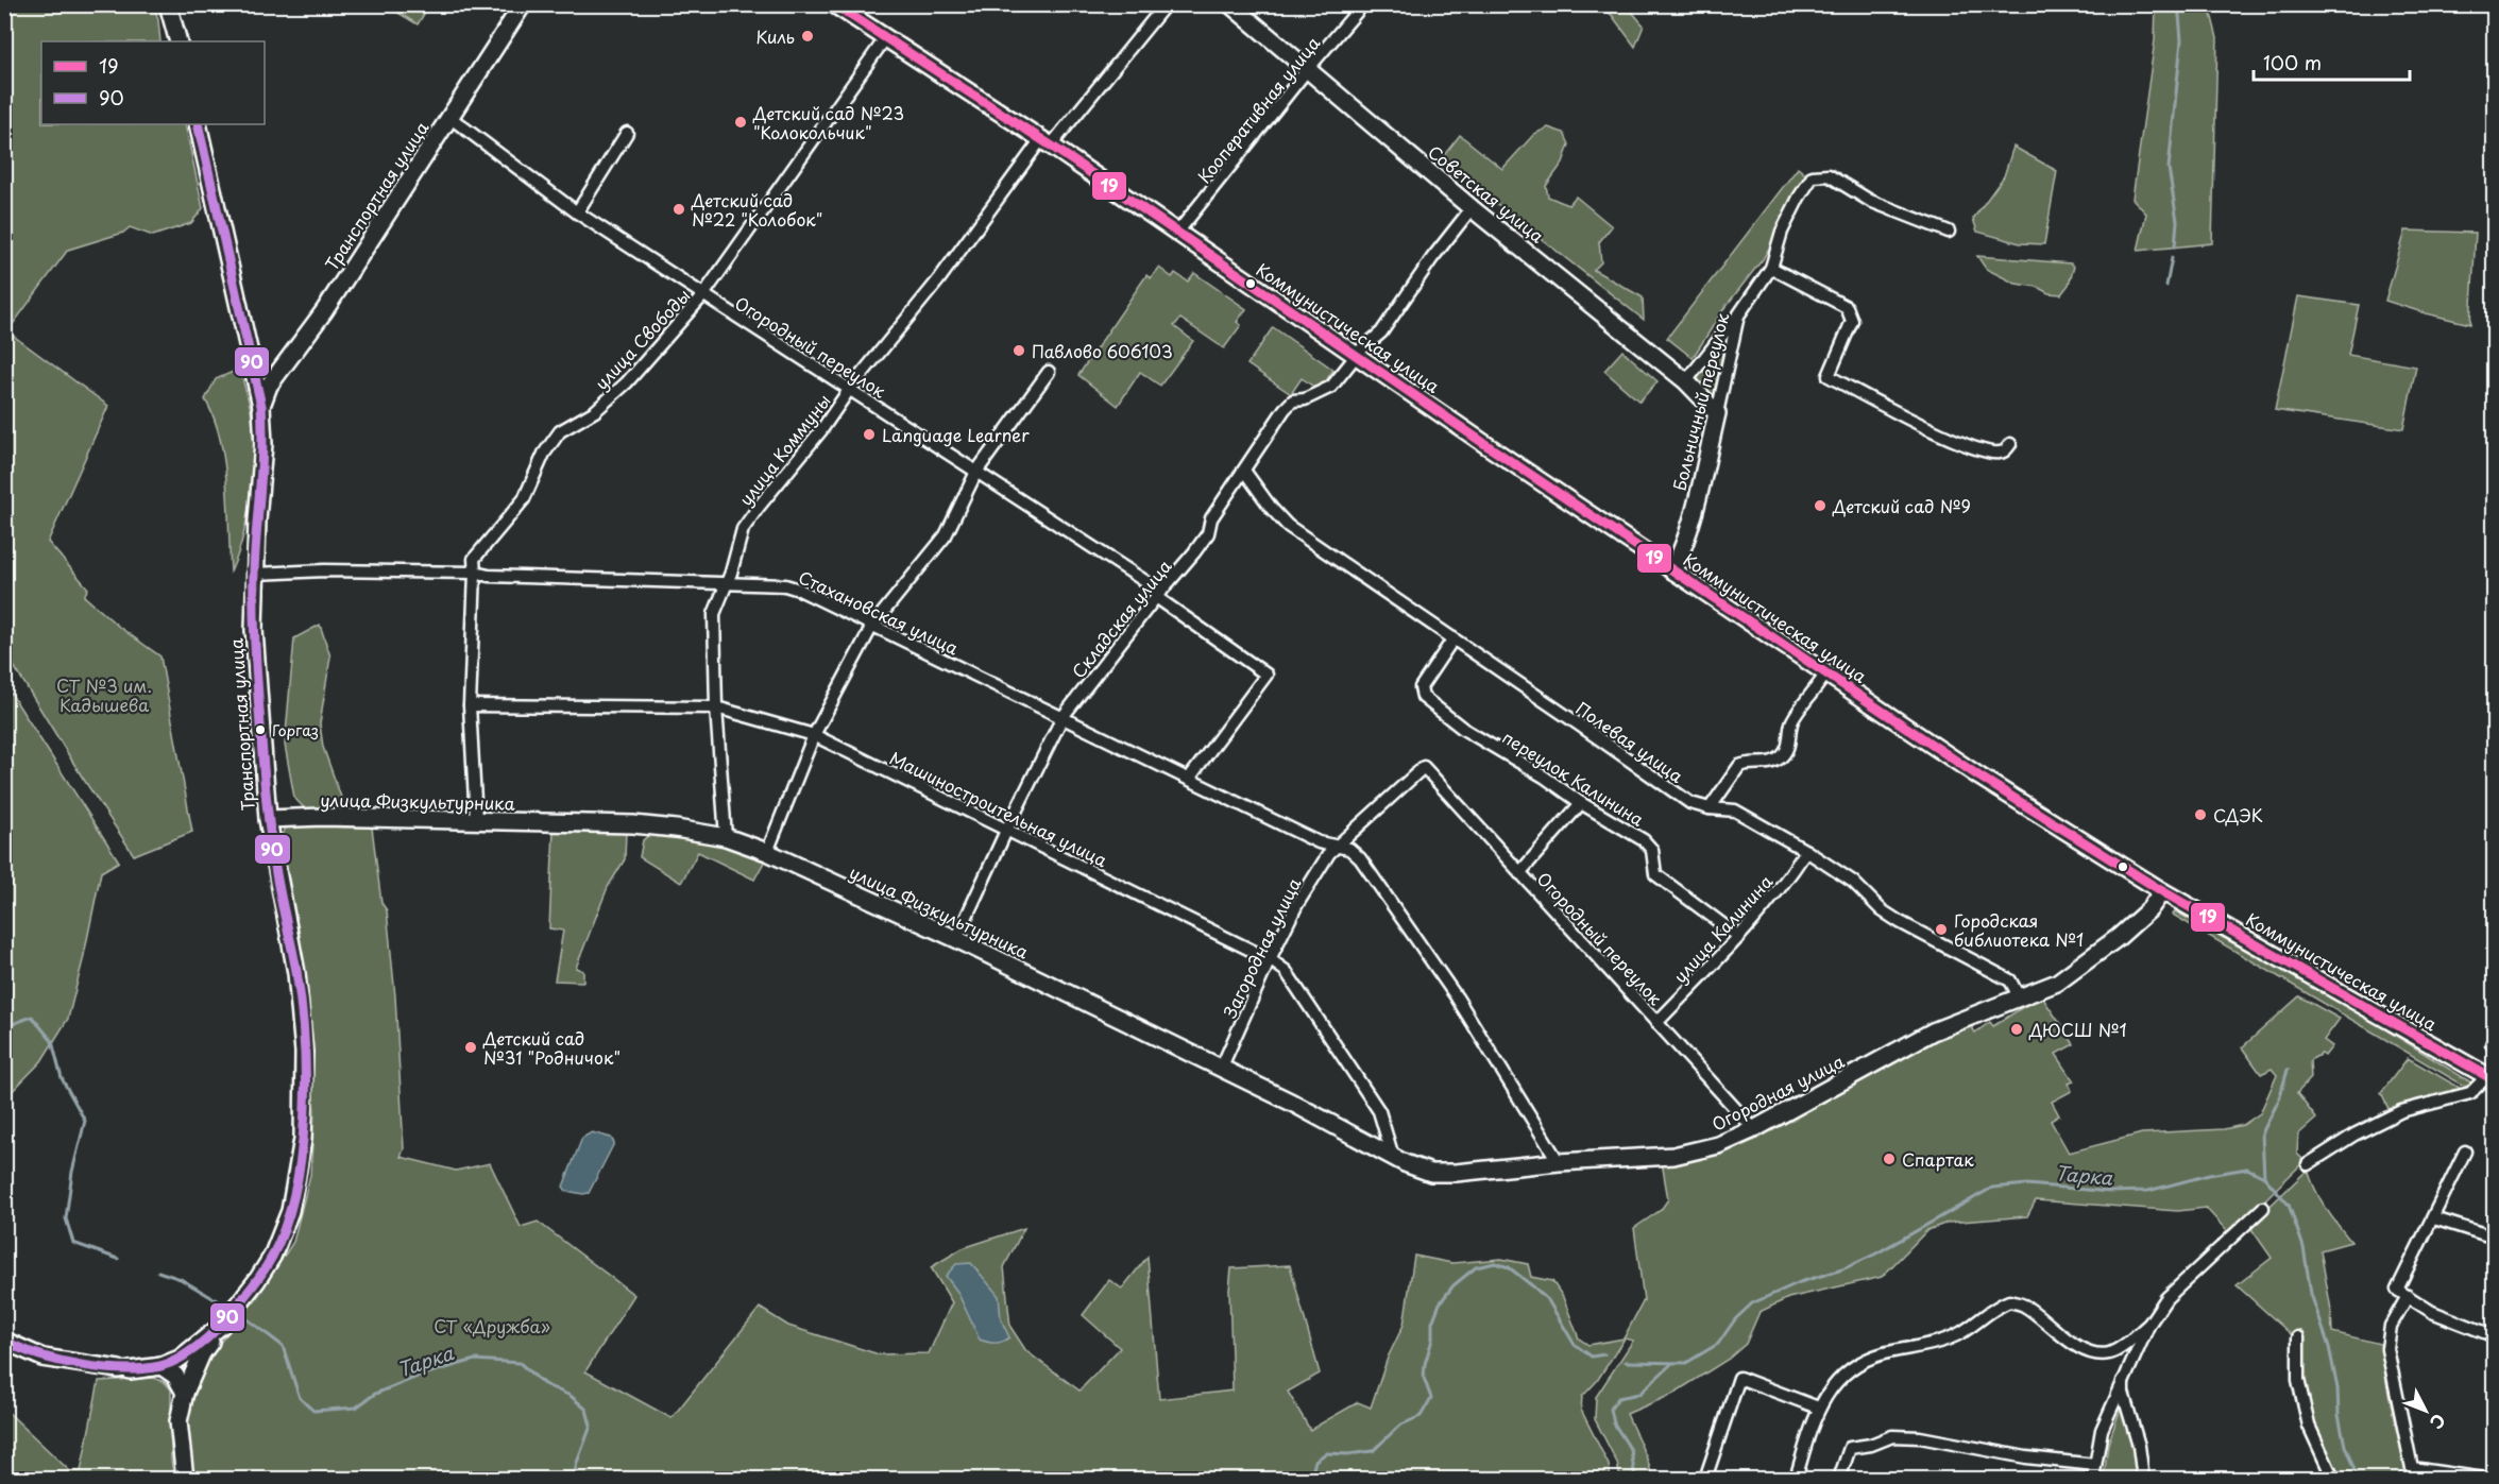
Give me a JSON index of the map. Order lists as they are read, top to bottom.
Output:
{
  "streets": {
    "street": [
      "Кооперативная улица",
      "Советская улица",
      "Транспортная улица",
      "Коммунистическая улица",
      "улица Свободы",
      "Огородный переулок",
      "Больничный переулок",
      "улица Коммуны",
      "Стахановская улица",
      "Складская улица",
      "Полевая улица",
      "переулок Калинина",
      "улица Физкультурника",
      "Машиностроительная улица",
      "улица Калинина",
      "Загородная улица",
      "Огородная улица"
    ]
  },
  "crossings": [
    ["Кооперативная улица", "Советская улица"],
    ["Кооперативная улица", "Коммунистическая улица"],
    ["Советская улица", "Больничный переулок"],
    ["Советская улица", "Складская улица"],
    ["Транспортная улица", "Огородный переулок"],
    ["Транспортная улица", "Стахановская улица"],
    ["Транспортная улица", "улица Физкультурника"],
    ["Коммунистическая улица", "улица Свободы"],
    ["Коммунистическая улица", "Больничный переулок"],
    ["Коммунистическая улица", "улица Коммуны"],
    ["Коммунистическая улица", "Складская улица"],
    ["Коммунистическая улица", "Огородная улица"],
    ["улица Свободы", "Огородный переулок"],
    ["улица Свободы", "Стахановская улица"],
    ["улица Свободы", "улица Физкультурника"],
    ["улица Свободы", "Машиностроительная улица"],
    ["Огородный переулок", "улица Коммуны"],
    ["Огородный переулок", "Стахановская улица"],
    ["Огородный переулок", "Складская улица"],
    ["Огородный переулок", "улица Калинина"],
    ["Огородный переулок", "Загородная улица"],
    ["Огородный переулок", "Огородная улица"],
    ["улица Коммуны", "Стахановская улица"],
    ["улица Коммуны", "улица Физкультурника"],
    ["улица Коммуны", "Машиностроительная улица"],
    ["Стахановская улица", "Складская улица"],
    ["Стахановская улица", "Загородная улица"],
    ["Складская улица", "Полевая улица"],
    ["Складская улица", "улица Физкультурника"],
    ["Складская улица", "Машиностроительная улица"],
    ["Полевая улица", "переулок Калинина"],
    ["Полевая улица", "улица Калинина"],
    ["Полевая улица", "Огородная улица"],
    ["переулок Калинина", "улица Калинина"],
    ["улица Физкультурника", "Машиностроительная улица"],
    ["улица Физкультурника", "Загородная улица"],
    ["улица Физкультурника", "Огородная улица"],
    ["Машиностроительная улица", "Загородная улица"]
  ],
  "water": ["Тарка"],
  "parks": ["СТ №3 им. Кадышева", "СТ «Дружба»"],
  "places": [
    "Киль",
    "Детский сад №23 \"Колокольчик\"",
    "Детский сад №22 \"Колобок\"",
    "Павлово 606103",
    "Language Learner",
    "Детский сад №9",
    "Горгаз",
    "СДЭК",
    "Городская библиотека №1",
    "ДЮСШ №1",
    "Детский сад №31 \"Родничок\"",
    "Спартак"
  ],
  "lines": ["transit line 19", "transit line 90"],
  "legend": ["19", "90"],
  "scale_bar": "100 m",
  "north": "bottom right"
}
